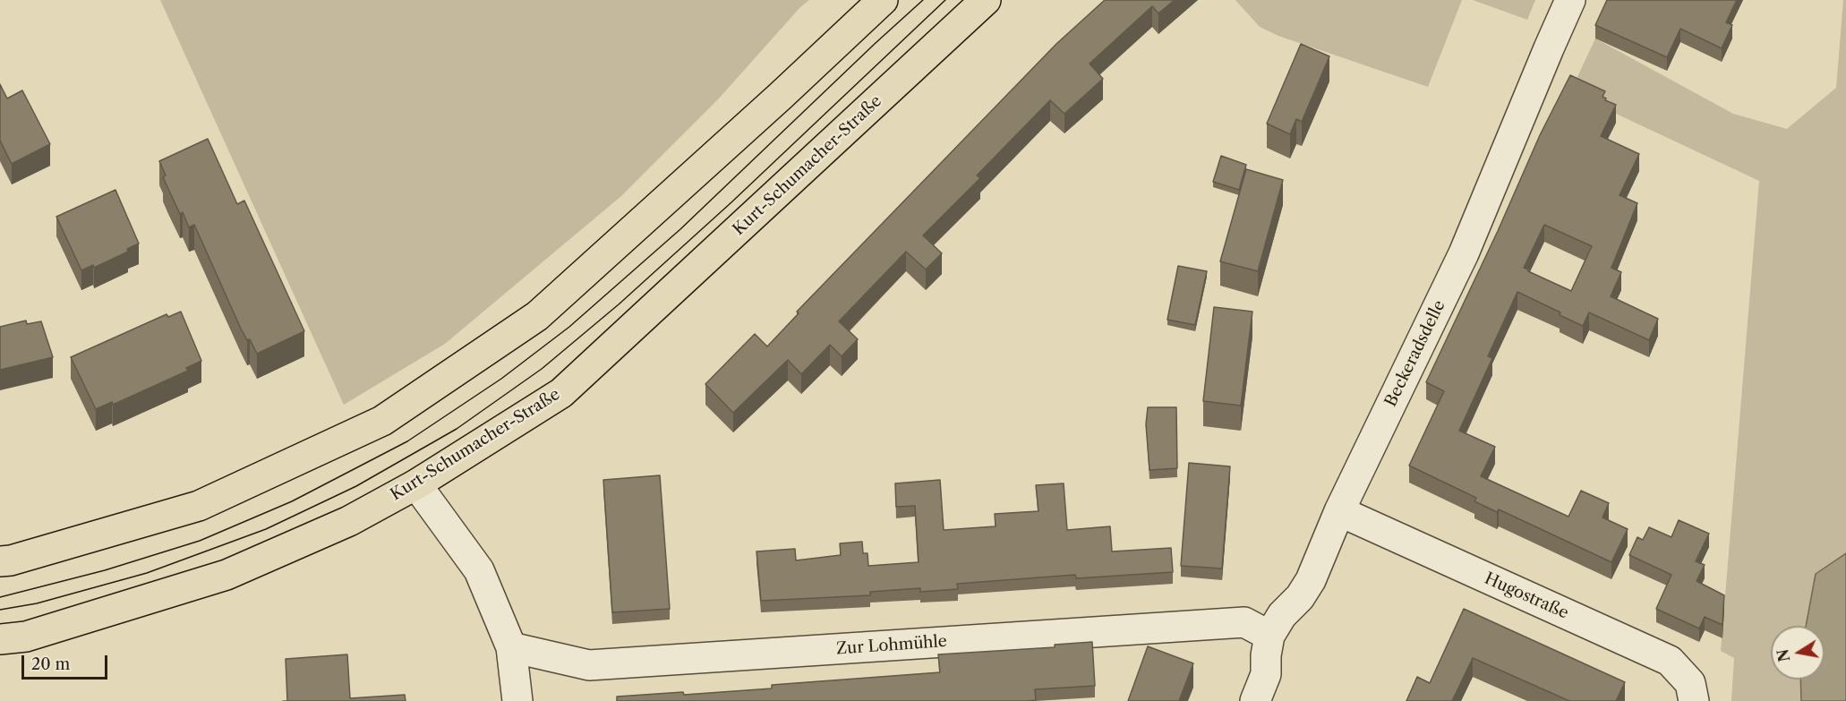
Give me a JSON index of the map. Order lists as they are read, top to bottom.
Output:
{
  "streets": {
    "main road": ["Kurt-Schumacher-Straße"],
    "street": ["Beckeradsdelle", "Hugostraße", "Zur Lohmühle"]
  },
  "crossings": [
    ["Beckeradsdelle", "Hugostraße"],
    ["Beckeradsdelle", "Zur Lohmühle"]
  ],
  "scale_bar": "20 m",
  "north": "left"
}
